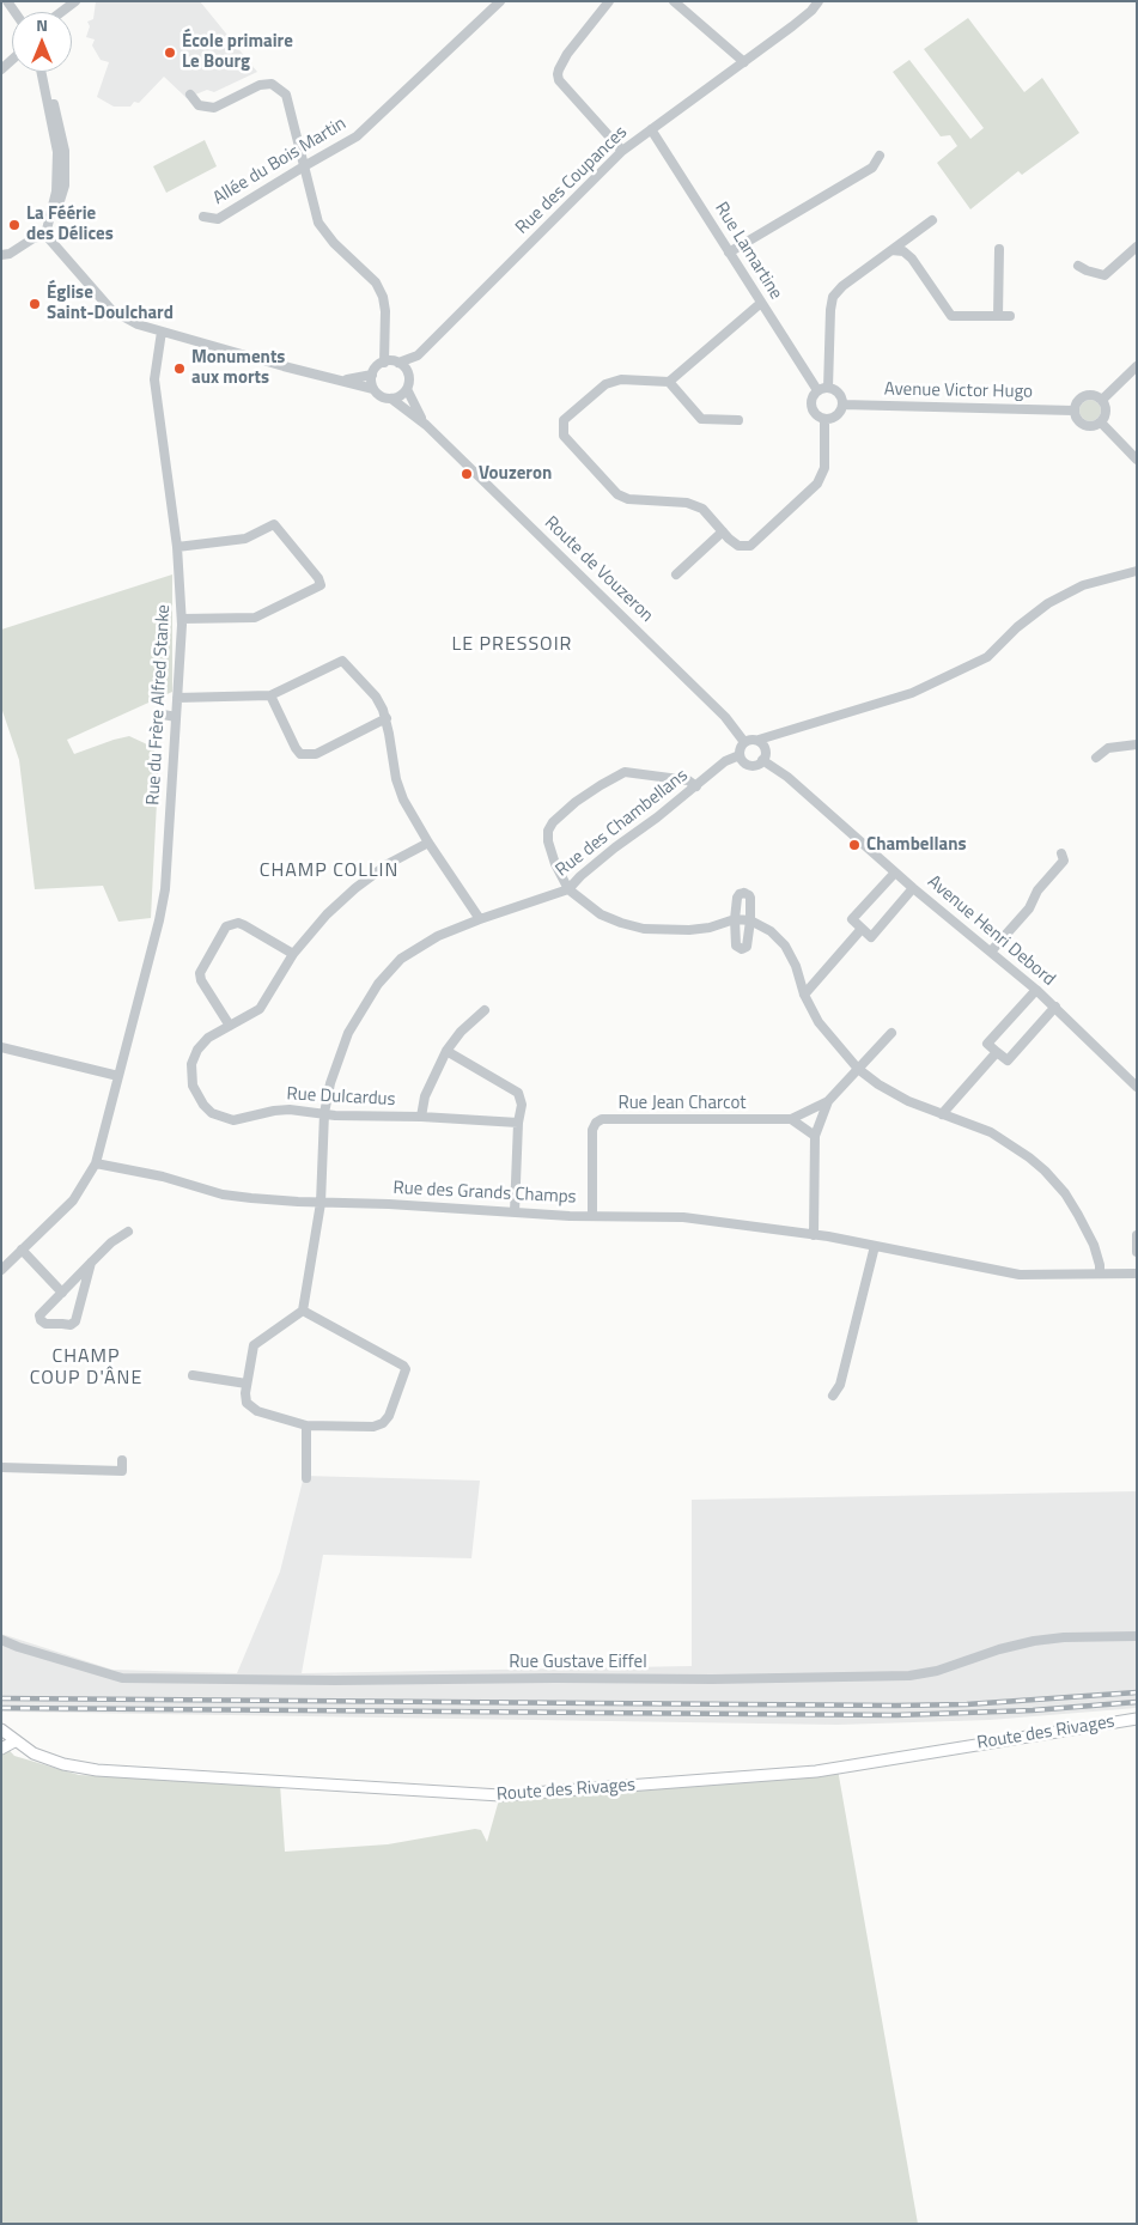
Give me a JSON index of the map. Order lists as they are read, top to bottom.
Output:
{
  "streets": {
    "main road": ["Route des Rivages"],
    "street": [
      "Allée du Bois Martin",
      "Rue des Coupances",
      "Rue Lamartine",
      "Avenue Victor Hugo",
      "Route de Vouzeron",
      "Rue du Frère Alfred Stanke",
      "Rue des Chambellans",
      "Avenue Henri Debord",
      "Rue Dulcardus",
      "Rue Jean Charcot",
      "Rue des Grands Champs",
      "Rue Gustave Eiffel"
    ]
  },
  "crossings": [
    ["Rue des Coupances", "Rue Lamartine"],
    ["Rue des Coupances", "Route de Vouzeron"],
    ["Rue Lamartine", "Avenue Victor Hugo"],
    ["Route de Vouzeron", "Rue des Chambellans"],
    ["Route de Vouzeron", "Avenue Henri Debord"],
    ["Rue du Frère Alfred Stanke", "Rue des Grands Champs"],
    ["Rue des Chambellans", "Avenue Henri Debord"],
    ["Rue des Chambellans", "Rue Dulcardus"],
    ["Rue des Chambellans", "Rue des Grands Champs"],
    ["Rue Jean Charcot", "Rue des Grands Champs"]
  ],
  "districts": ["LE PRESSOIR", "CHAMP COLLIN", "CHAMP COUP D'ÂNE"],
  "places": [
    "École primaire Le Bourg",
    "La Féérie des Délices",
    "Église Saint-Doulchard",
    "Monuments aux morts",
    "Vouzeron",
    "Chambellans"
  ],
  "north": "top"
}
